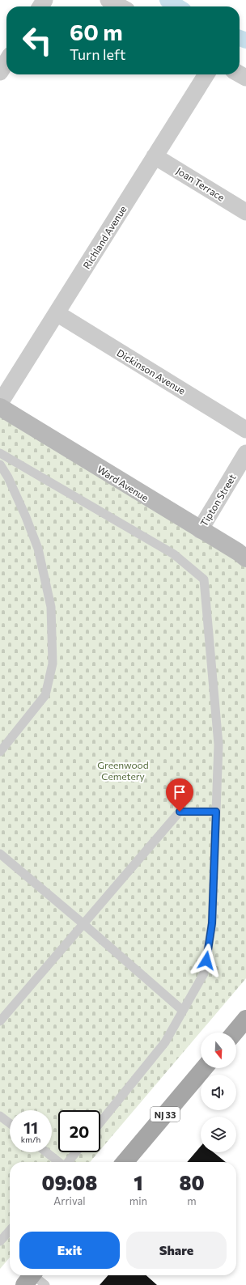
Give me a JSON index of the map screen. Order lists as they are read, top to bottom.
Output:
{
  "streets": {
    "main road": ["NJ 33"],
    "street": [
      "Joan Terrace",
      "Richland Avenue",
      "Dickinson Avenue",
      "Ward Avenue",
      "Tipton Street"
    ]
  },
  "crossings": [
    ["Joan Terrace", "Richland Avenue"],
    ["Richland Avenue", "Dickinson Avenue"],
    ["Ward Avenue", "Tipton Street"]
  ],
  "parks": ["Greenwood Cemetery"],
  "north": "bottom",
  "page": {
    "turn": ["60 m", "Turn left"],
    "speed": "11 km/h",
    "limit": "20",
    "eta": [
      "09:08",
      "Arrival",
      "1",
      "min",
      "80",
      "m"
    ],
    "buttons": ["Exit", "Share"]
  }
}
